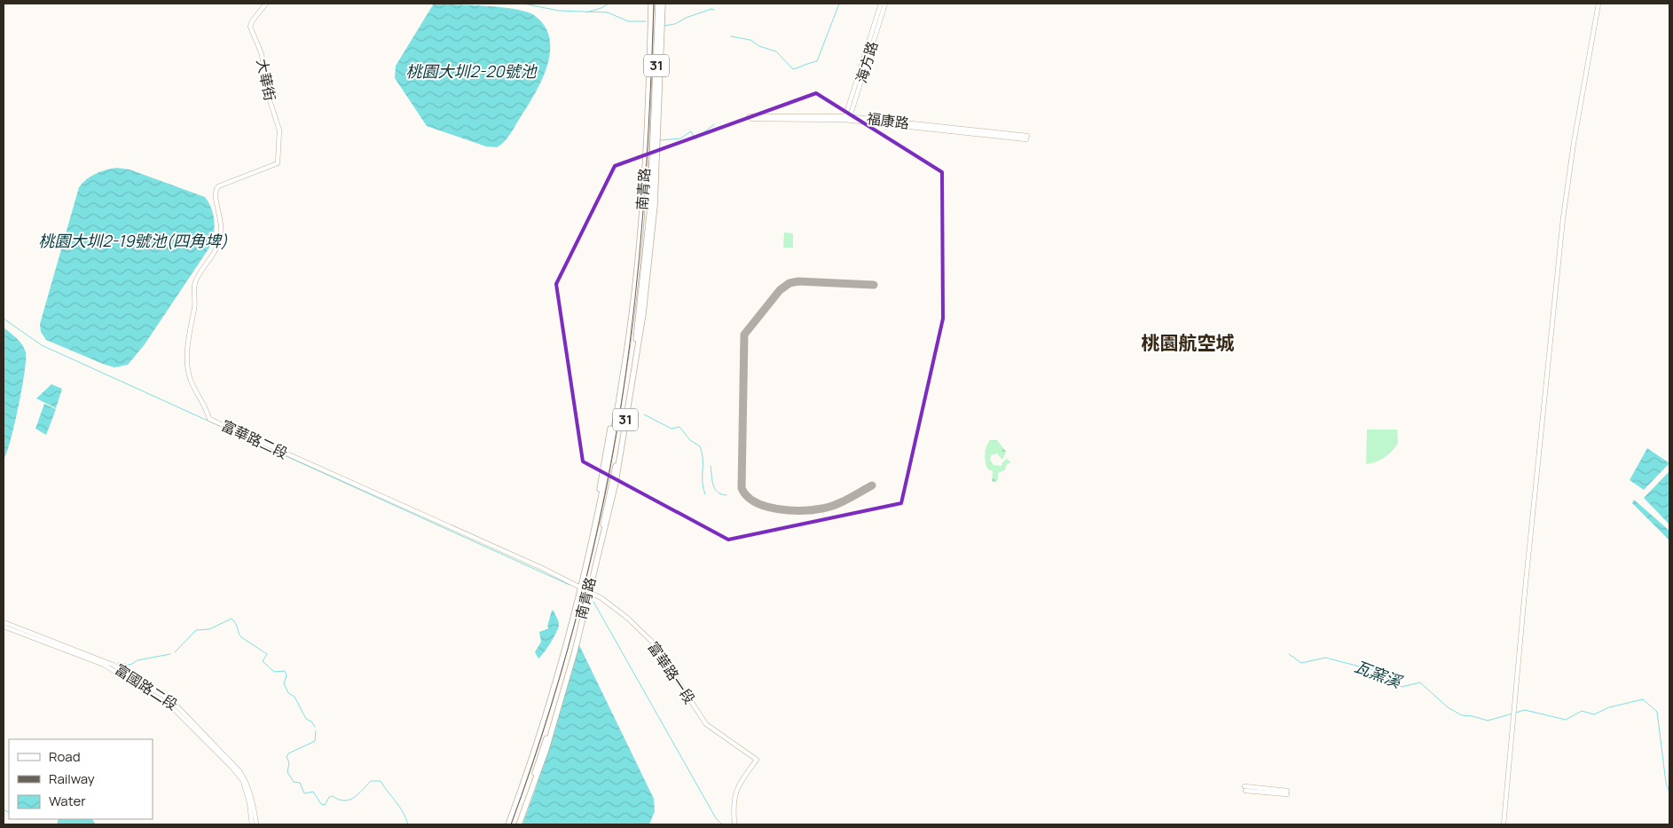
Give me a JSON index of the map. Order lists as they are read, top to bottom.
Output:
{
  "streets": {
    "main road": ["31", "南青路"],
    "street": [
      "海方路",
      "大華街",
      "福康路",
      "富華路二段",
      "富華路一段",
      "富國路二段"
    ]
  },
  "crossings": [
    ["海方路", "福康路"],
    ["31", "南青路"],
    ["31", "富華路一段"],
    ["大華街", "富華路二段"],
    ["南青路", "富華路一段"],
    ["富華路二段", "富華路一段"]
  ],
  "districts": ["桃園航空城"],
  "water": ["桃園大圳2-20號池", "桃園大圳2-19號池(四角埤)", "瓦窯溪"],
  "legend": ["Road", "Railway", "Water"]
}
